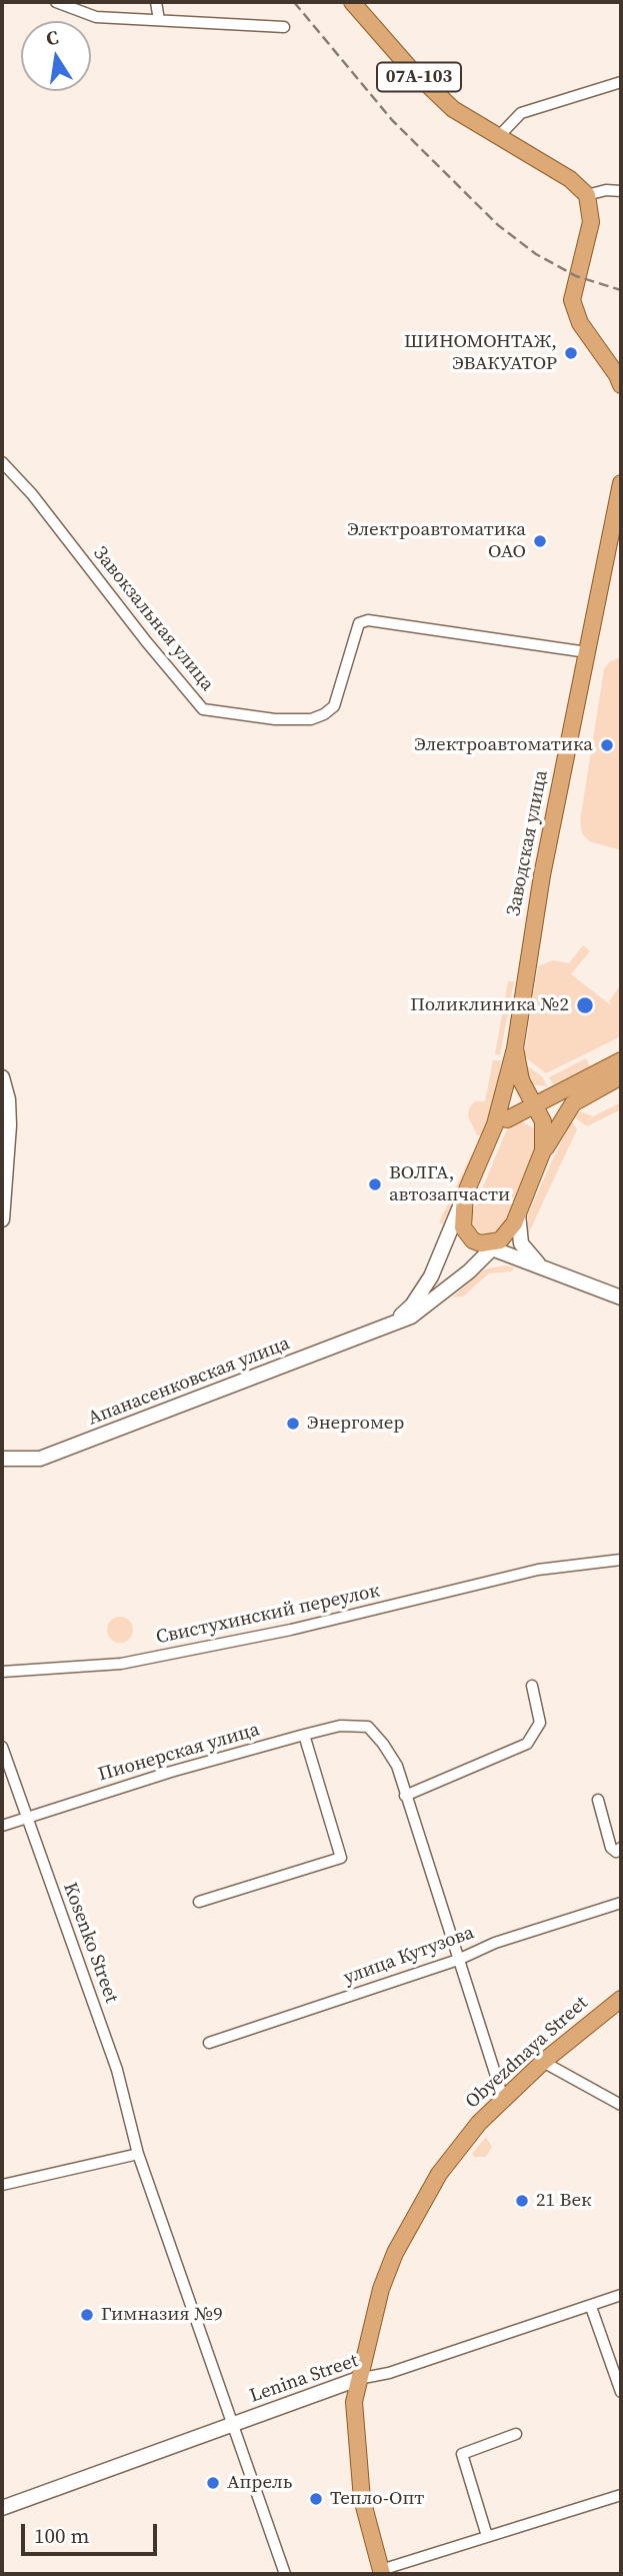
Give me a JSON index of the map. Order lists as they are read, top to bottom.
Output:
{
  "streets": {
    "main road": [
      "07А-103",
      "Заводская улица",
      "Апанасенковская улица",
      "Obyezdnaya Street",
      "Lenina Street"
    ],
    "street": [
      "Завокзальная улица",
      "Свистухинский переулок",
      "Пионерская улица",
      "Kosenko Street",
      "улица Кутузова"
    ]
  },
  "crossings": [
    ["Завокзальная улица", "Заводская улица"],
    ["Пионерская улица", "Kosenko Street"],
    ["Kosenko Street", "Lenina Street"],
    ["Obyezdnaya Street", "Lenina Street"]
  ],
  "places": [
    "ШИНОМОНТАЖ, ЭВАКУАТОР",
    "Электроавтоматика ОАО",
    "Электроавтоматика",
    "Поликлиника №2",
    "ВОЛГА, автозапчасти",
    "Энергомер",
    "21 Век",
    "Гимназия №9",
    "Апрель",
    "Тепло-Опт"
  ],
  "scale_bar": "100 m",
  "north": "top"
}
